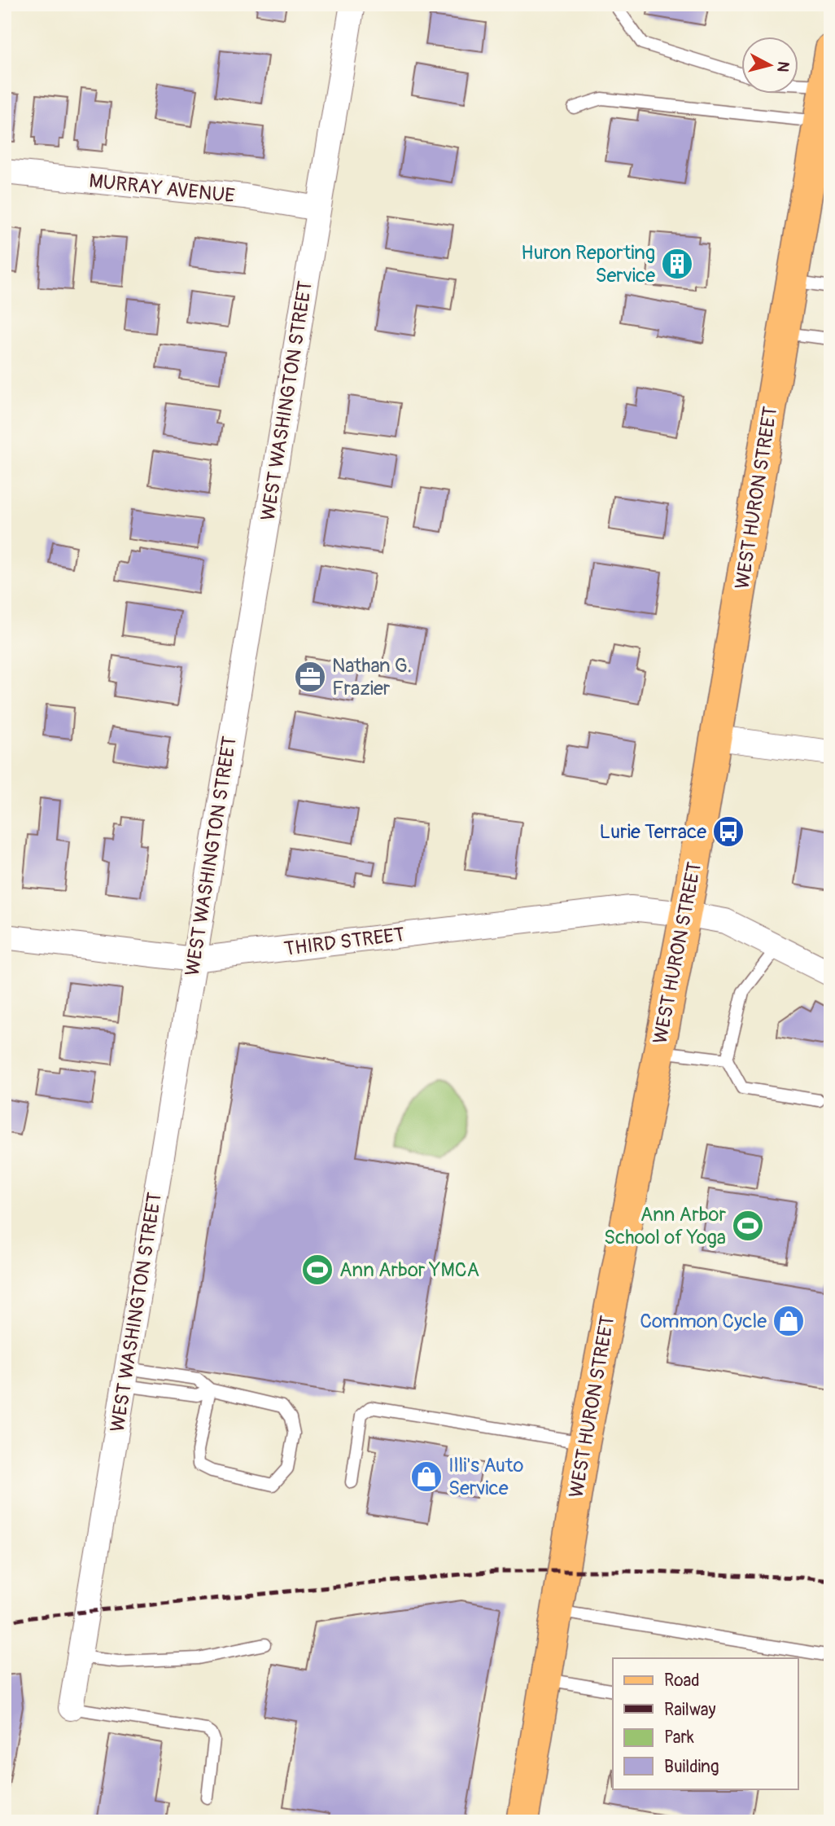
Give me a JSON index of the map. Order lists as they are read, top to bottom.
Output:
{
  "streets": {
    "main road": ["WEST HURON STREET"],
    "street": ["MURRAY AVENUE", "WEST WASHINGTON STREET", "THIRD STREET"]
  },
  "crossings": [
    ["MURRAY AVENUE", "WEST WASHINGTON STREET"],
    ["WEST WASHINGTON STREET", "THIRD STREET"],
    ["WEST HURON STREET", "THIRD STREET"]
  ],
  "places": {
    "building": ["Huron Reporting Service"],
    "office": ["Nathan G. Frazier"],
    "bus stop": ["Lurie Terrace"],
    "sports": ["Ann Arbor School of Yoga", "Ann Arbor YMCA"],
    "shop": ["Common Cycle", "Illi's Auto Service"]
  },
  "legend": [
    "Road",
    "Railway",
    "Park",
    "Building"
  ],
  "north": "right"
}
